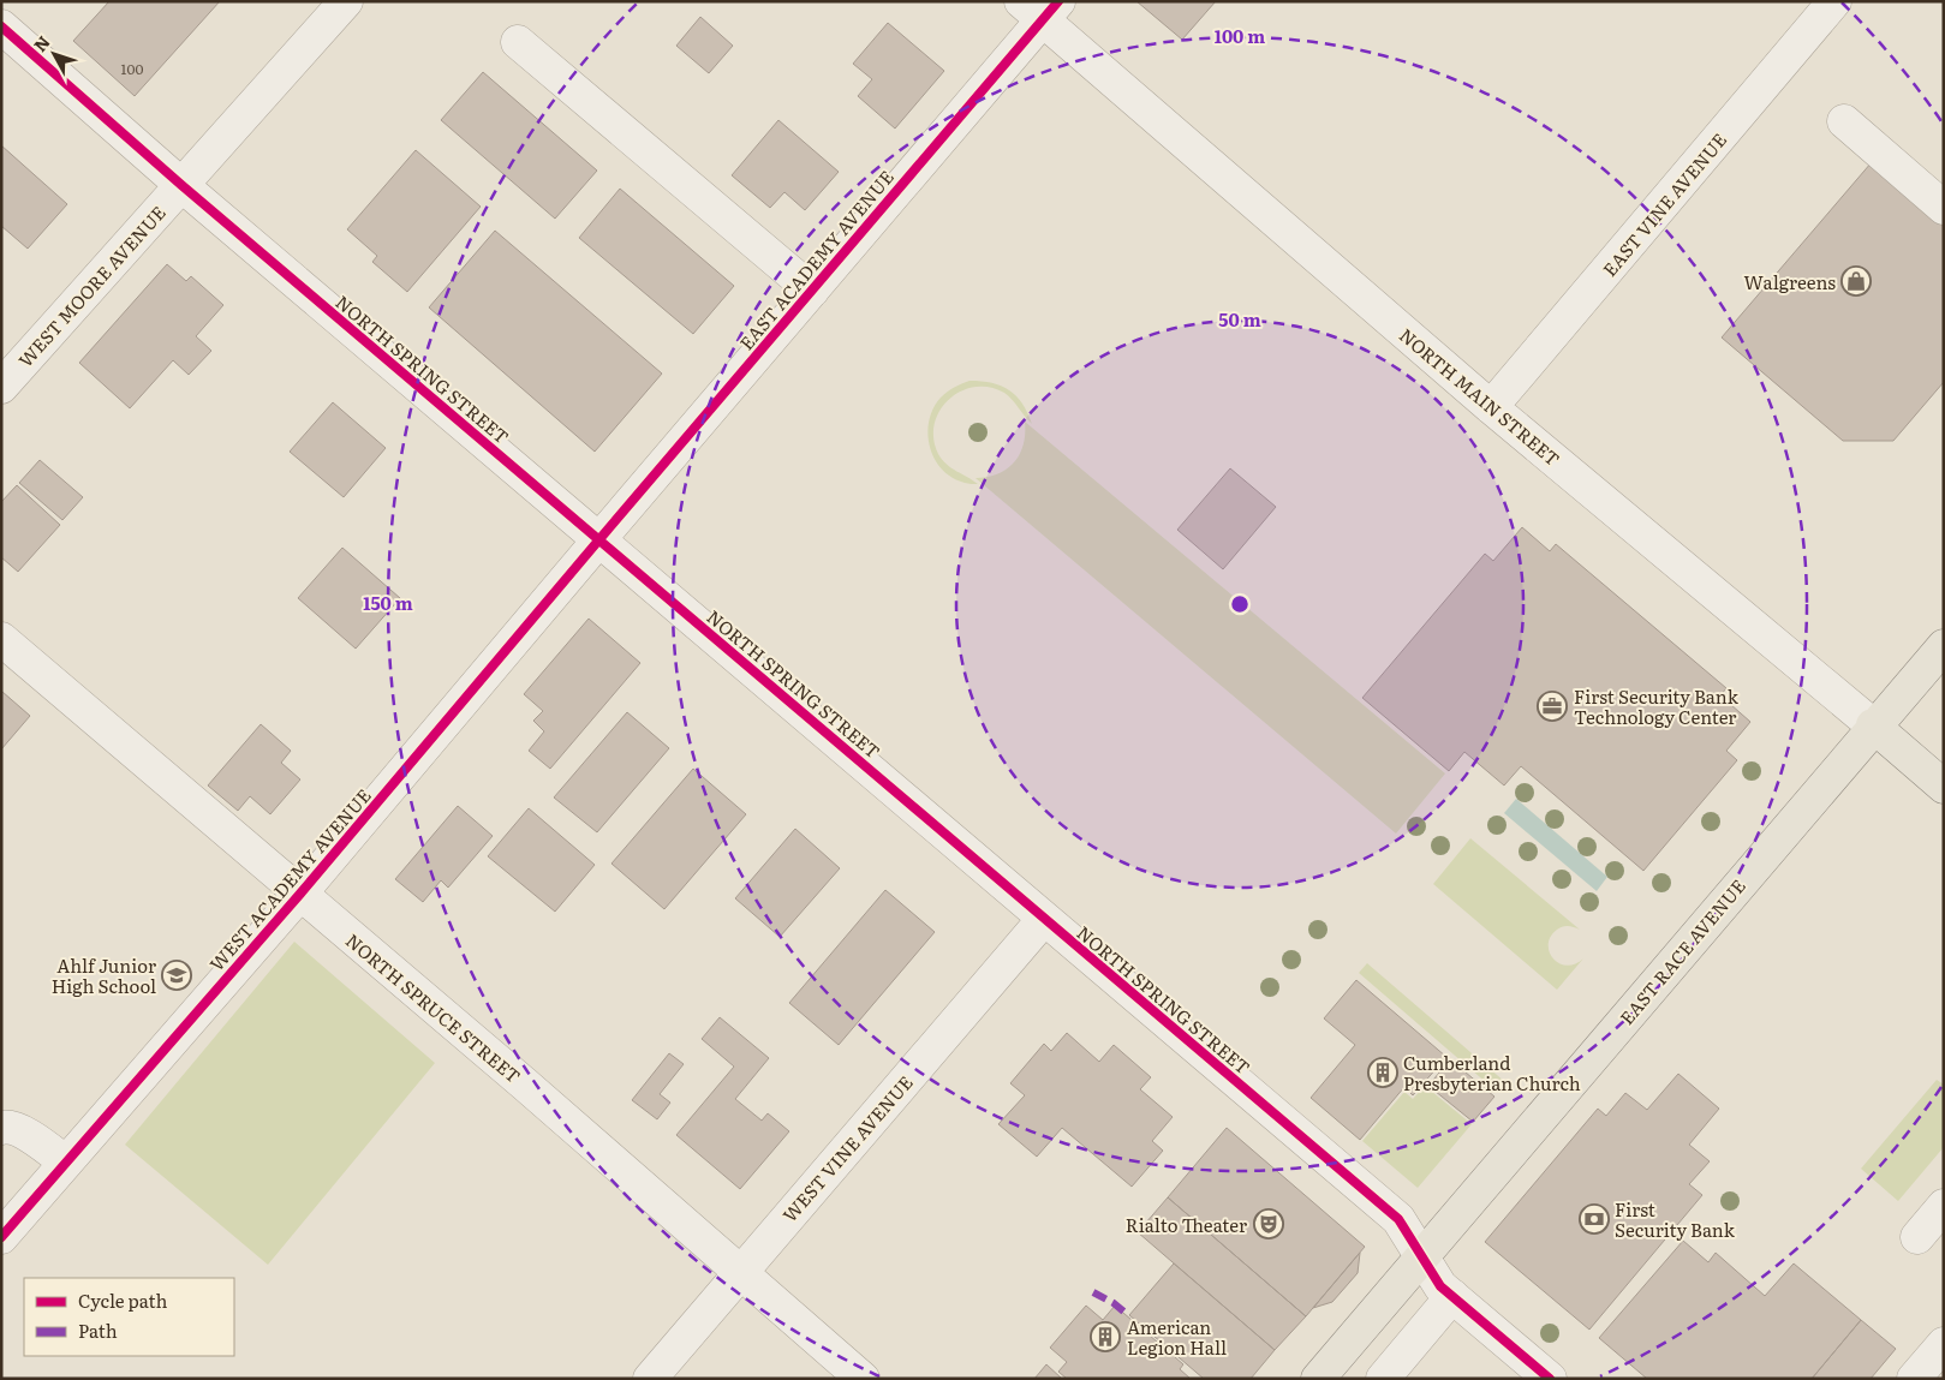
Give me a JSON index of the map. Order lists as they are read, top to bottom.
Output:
{
  "streets": {
    "main road": ["NORTH MAIN STREET", "EAST RACE AVENUE"],
    "street": [
      "EAST VINE AVENUE",
      "EAST ACADEMY AVENUE",
      "WEST MOORE AVENUE",
      "NORTH SPRING STREET",
      "WEST ACADEMY AVENUE",
      "NORTH SPRUCE STREET",
      "WEST VINE AVENUE"
    ]
  },
  "crossings": [
    ["EAST VINE AVENUE", "NORTH MAIN STREET"],
    ["EAST ACADEMY AVENUE", "NORTH SPRING STREET"],
    ["EAST ACADEMY AVENUE", "NORTH MAIN STREET"],
    ["EAST ACADEMY AVENUE", "WEST ACADEMY AVENUE"],
    ["WEST MOORE AVENUE", "NORTH SPRING STREET"],
    ["NORTH SPRING STREET", "WEST ACADEMY AVENUE"],
    ["NORTH SPRING STREET", "EAST RACE AVENUE"],
    ["NORTH SPRING STREET", "WEST VINE AVENUE"],
    ["NORTH MAIN STREET", "EAST RACE AVENUE"],
    ["WEST ACADEMY AVENUE", "NORTH SPRUCE STREET"],
    ["NORTH SPRUCE STREET", "WEST VINE AVENUE"]
  ],
  "places": {
    "shop": ["Walgreens"],
    "office": ["First Security Bank Technology Center"],
    "school or university": ["Ahlf Junior High School"],
    "building": ["Cumberland Presbyterian Church", "American Legion Hall"],
    "bank": ["First Security Bank"],
    "theatre": ["Rialto Theater"]
  },
  "house_numbers": ["100"],
  "legend": ["Cycle path", "Path"],
  "north": "top left",
  "rings": ["100 m", "50 m", "150 m"]
}
